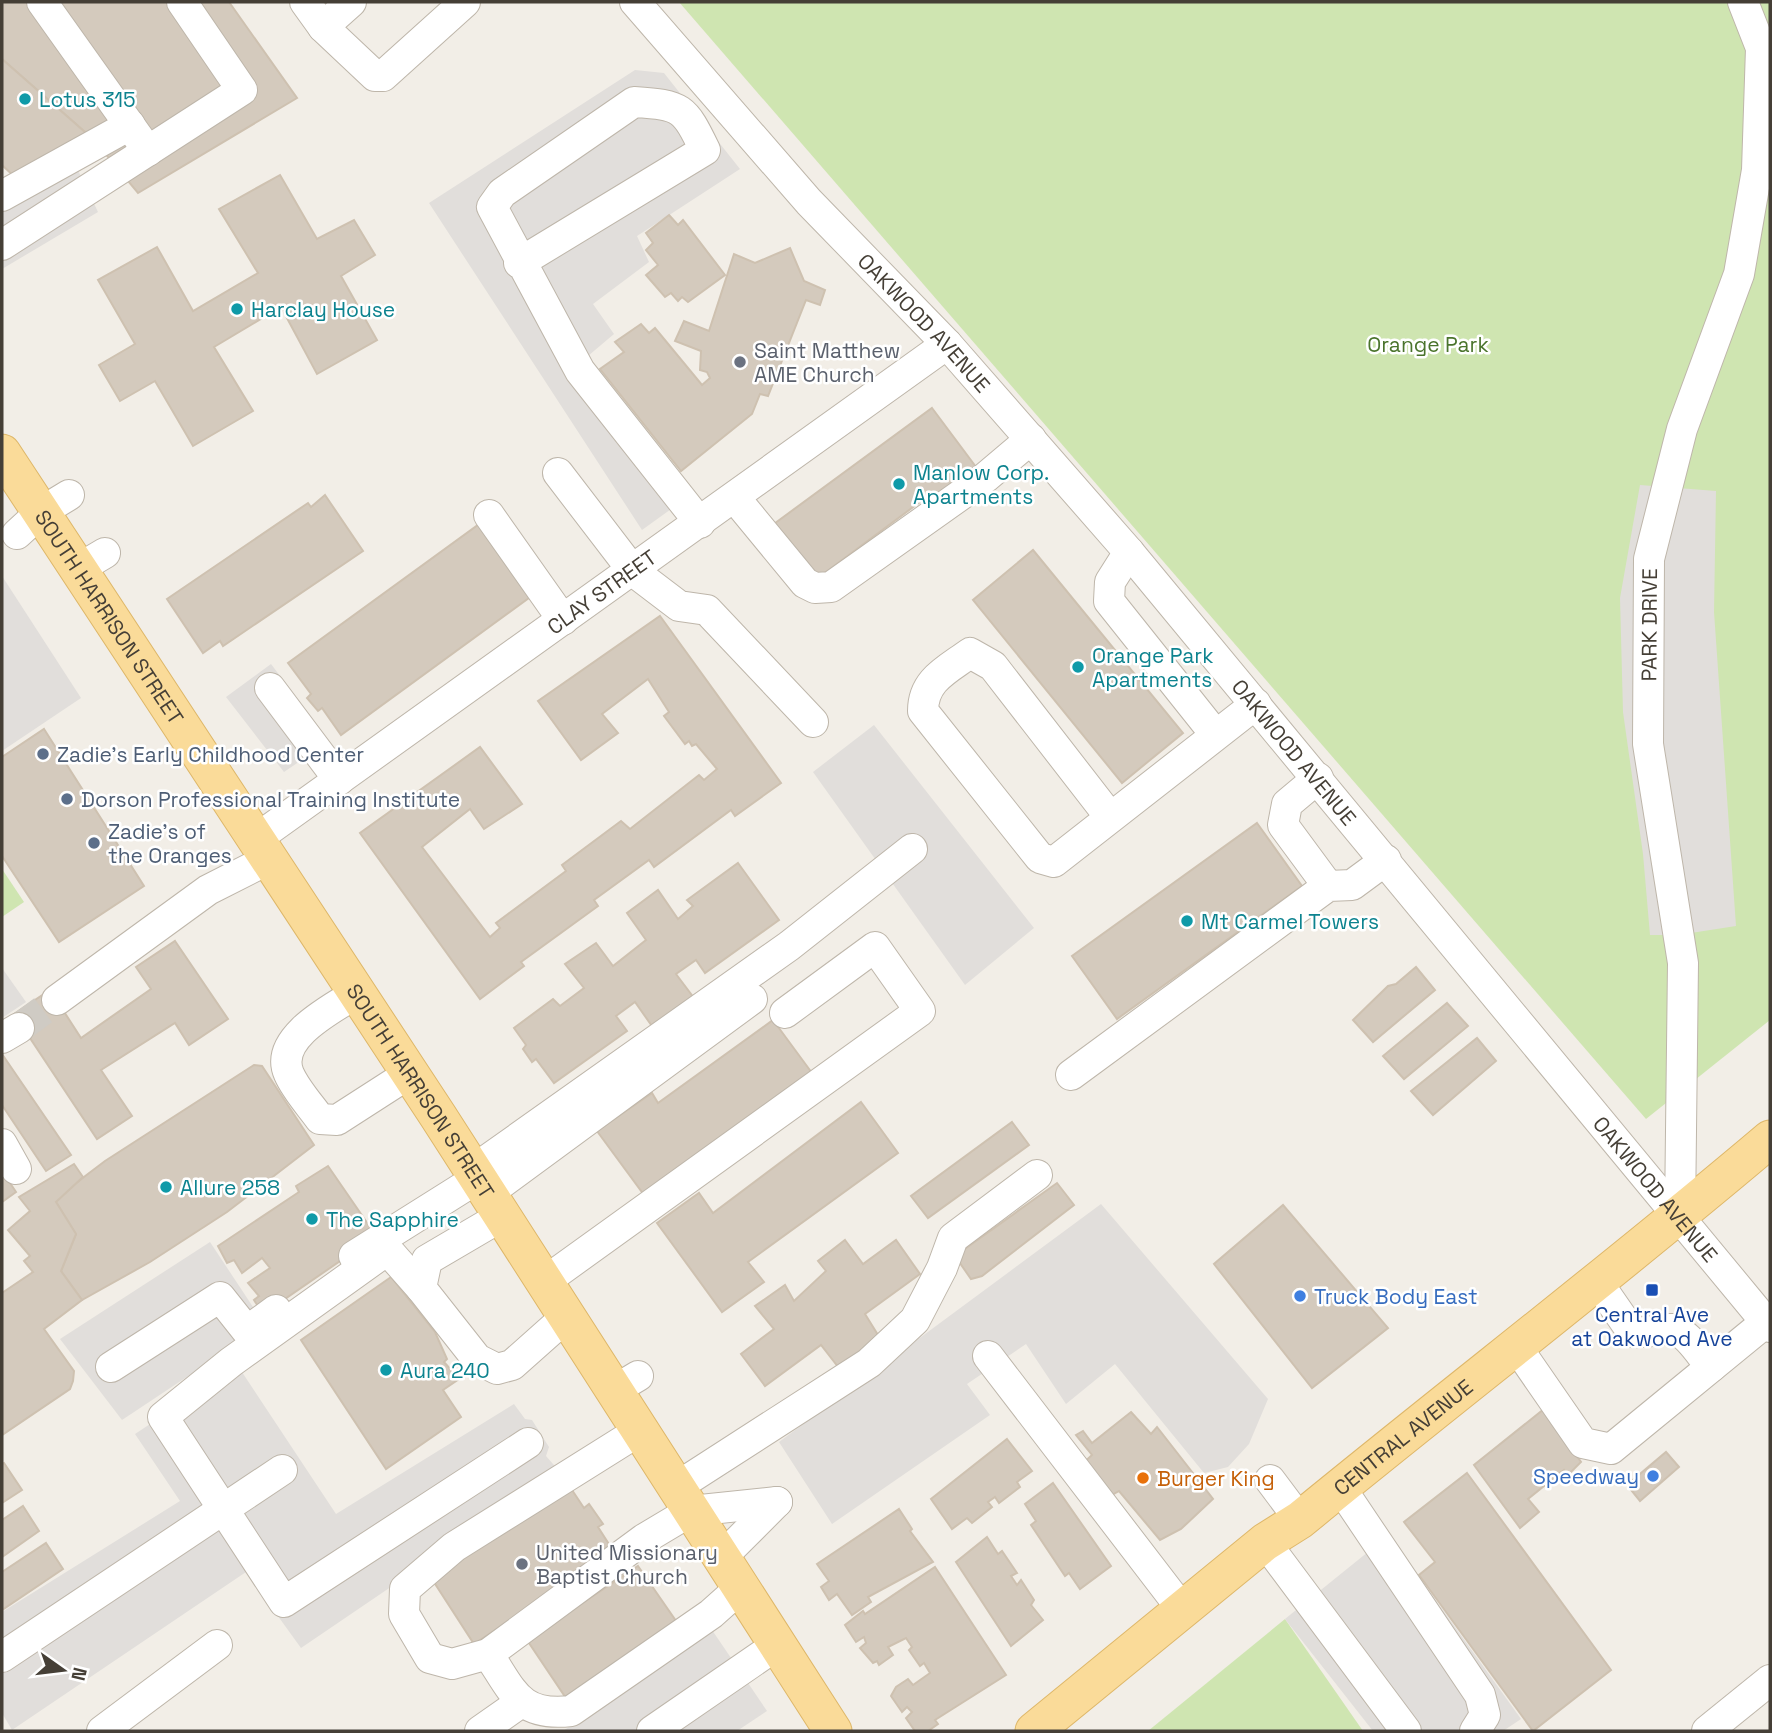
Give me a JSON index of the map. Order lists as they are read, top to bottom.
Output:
{
  "streets": {
    "main road": ["SOUTH HARRISON STREET", "CENTRAL AVENUE"],
    "street": ["OAKWOOD AVENUE", "CLAY STREET", "PARK DRIVE"]
  },
  "crossings": [
    ["OAKWOOD AVENUE", "CLAY STREET"],
    ["OAKWOOD AVENUE", "PARK DRIVE"],
    ["OAKWOOD AVENUE", "CENTRAL AVENUE"],
    ["CLAY STREET", "SOUTH HARRISON STREET"],
    ["PARK DRIVE", "CENTRAL AVENUE"]
  ],
  "parks": ["Orange Park"],
  "places": {
    "other": [
      "Lotus 315",
      "Harclay House",
      "Saint Matthew AME Church",
      "Manlow Corp. Apartments",
      "Orange Park Apartments",
      "Zadie's Early Childhood Center",
      "Dorson Professional Training Institute",
      "Zadie's of the Oranges",
      "Mt Carmel Towers",
      "Allure 258",
      "The Sapphire",
      "Truck Body East",
      "Aura 240",
      "Speedway",
      "Burger King",
      "United Missionary Baptist Church"
    ],
    "transit": ["Central Ave at Oakwood Ave"]
  },
  "north": "right"
}
